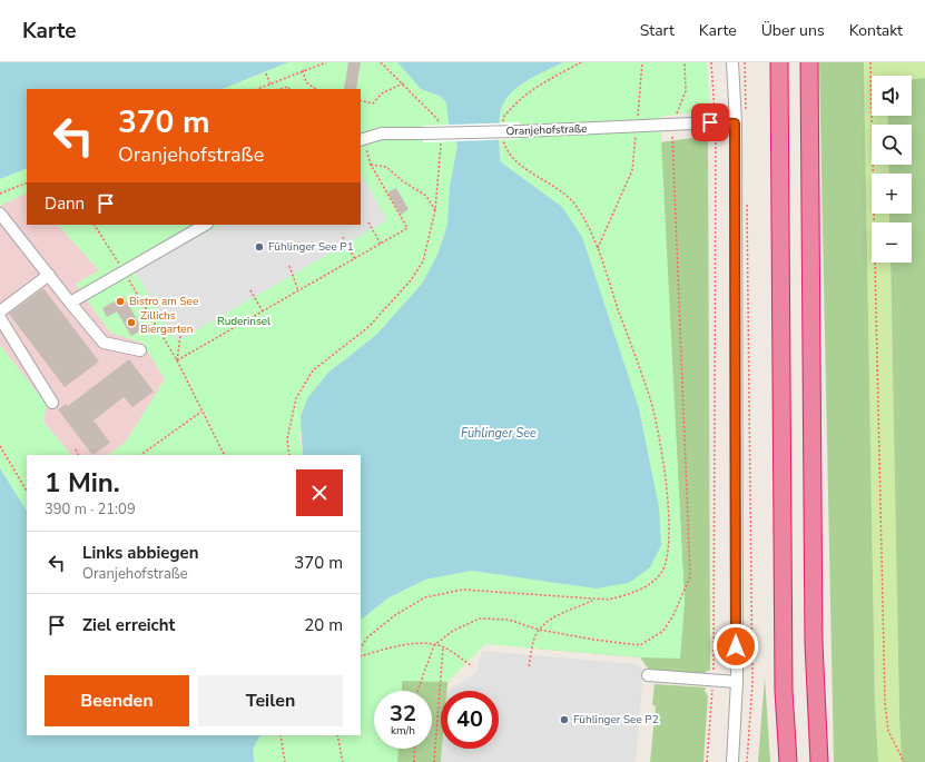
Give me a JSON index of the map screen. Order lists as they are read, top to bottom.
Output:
{
  "streets": {
    "street": ["Oranjehofstraße"]
  },
  "water": ["Fühlinger See"],
  "parks": ["Ruderinsel"],
  "places": [
    "Fühlinger See P1",
    "Bistro am See",
    "Zillichs Biergarten",
    "Fühlinger See P2"
  ],
  "page": {
    "header": "Karte",
    "nav": [
      "Start",
      "Karte",
      "Über uns",
      "Kontakt"
    ],
    "map_buttons": ["+", "−"],
    "turn": ["370 m", "Oranjehofstraße"],
    "then": "Dann",
    "heading": ["1 Min.", "390 m · 21:09"],
    "list": [
      {
        "name": "Links abbiegen",
        "note": "Oranjehofstraße",
        "value": "370 m"
      },
      {
        "name": "Ziel erreicht",
        "value": "20 m"
      }
    ],
    "buttons": ["Beenden", "Teilen"],
    "speed": "32 km/h",
    "limit": "40"
  }
}
